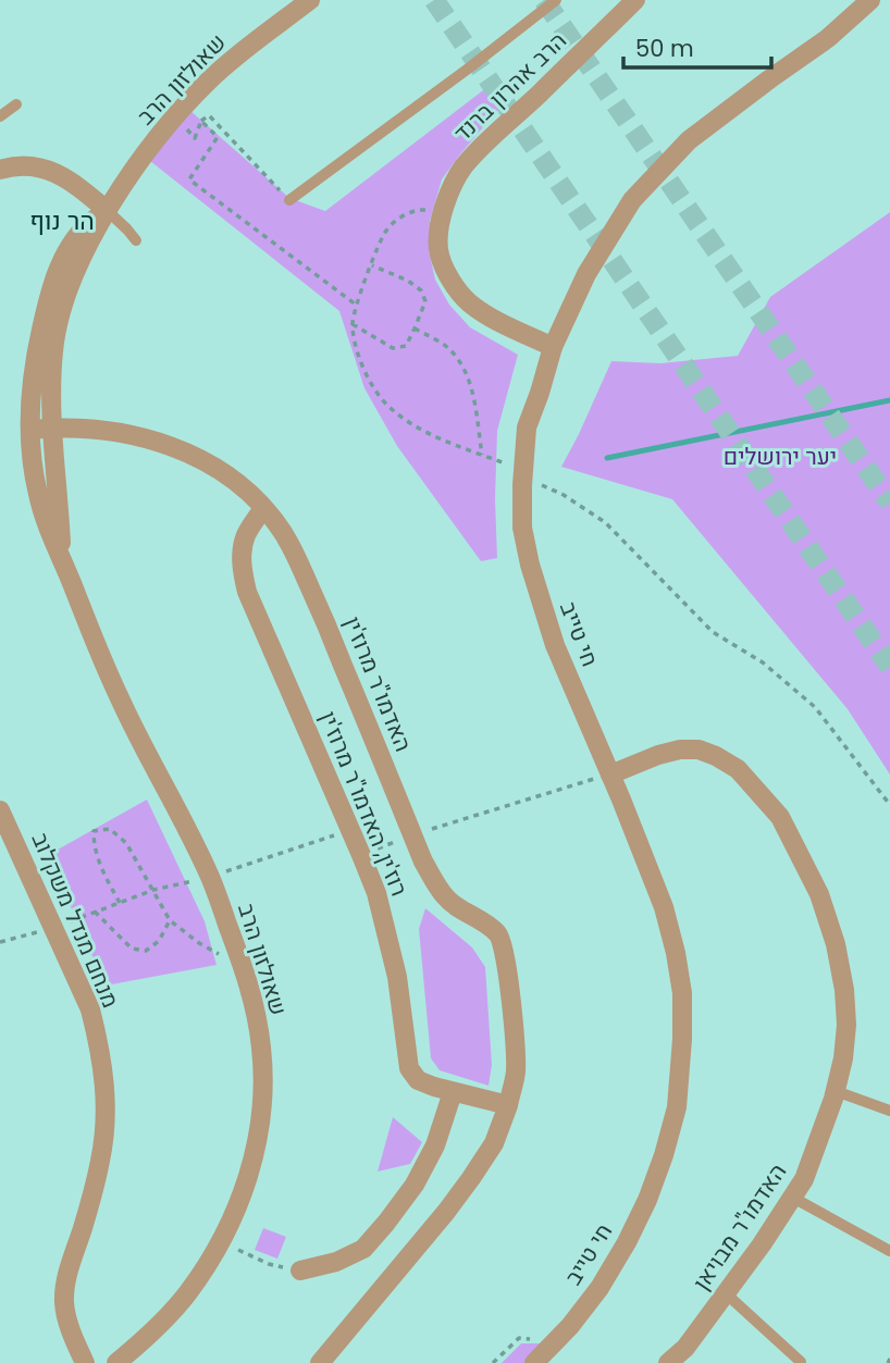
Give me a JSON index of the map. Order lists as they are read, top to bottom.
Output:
{
  "streets": {
    "street": [
      "שאולזון הרב",
      "הרב אהרון ברנד",
      "חי טייב",
      "האדמו\"ר מרוז'ין",
      "רוז'ין, האדמו\"ר מרוז'ין",
      "מנחם מנדל משקלוב",
      "האדמו\"ר מבויאן"
    ]
  },
  "crossings": [
    ["שאולזון הרב", "האדמו\"ר מרוז'ין"],
    ["הרב אהרון ברנד", "חי טייב"],
    ["חי טייב", "האדמו\"ר מבויאן"],
    ["האדמו\"ר מרוז'ין", "רוז'ין, האדמו\"ר מרוז'ין"]
  ],
  "districts": ["הר נוף"],
  "parks": ["יער ירושלים"],
  "scale_bar": "50 m"
}
